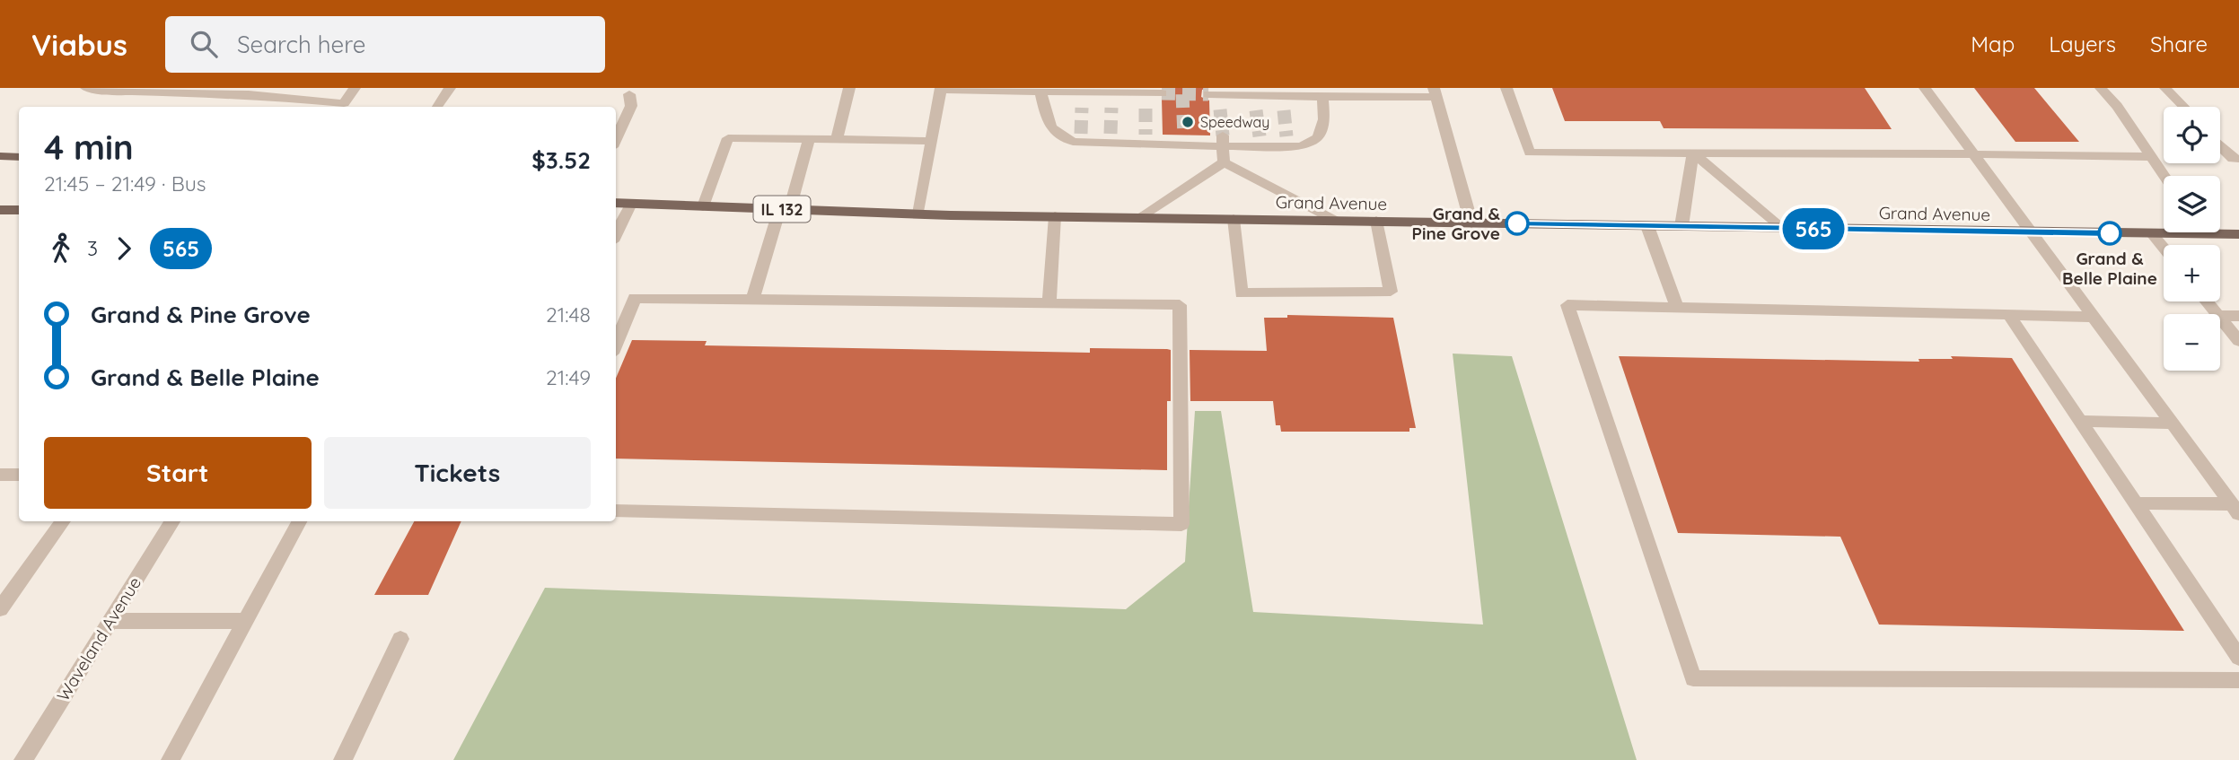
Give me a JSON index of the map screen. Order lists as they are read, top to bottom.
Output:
{
  "streets": {
    "main road": ["Grand Avenue", "IL 132"],
    "street": ["Waveland Avenue"]
  },
  "places": ["Speedway", "Grand & Pine Grove", "Grand & Belle Plaine"],
  "lines": ["bus line 565"],
  "page": {
    "header": "Viabus",
    "search": "Search here",
    "nav": ["Map", "Layers", "Share"],
    "on_map": "565",
    "map_buttons": ["+", "−"],
    "heading": ["4 min", "21:45 – 21:49 · Bus", "$3.52"],
    "legs": ["3", "565"],
    "list": [
      {
        "name": "Grand & Pine Grove",
        "value": "21:48"
      },
      {
        "name": "Grand & Belle Plaine",
        "value": "21:49"
      }
    ],
    "buttons": ["Start", "Tickets"]
  }
}
